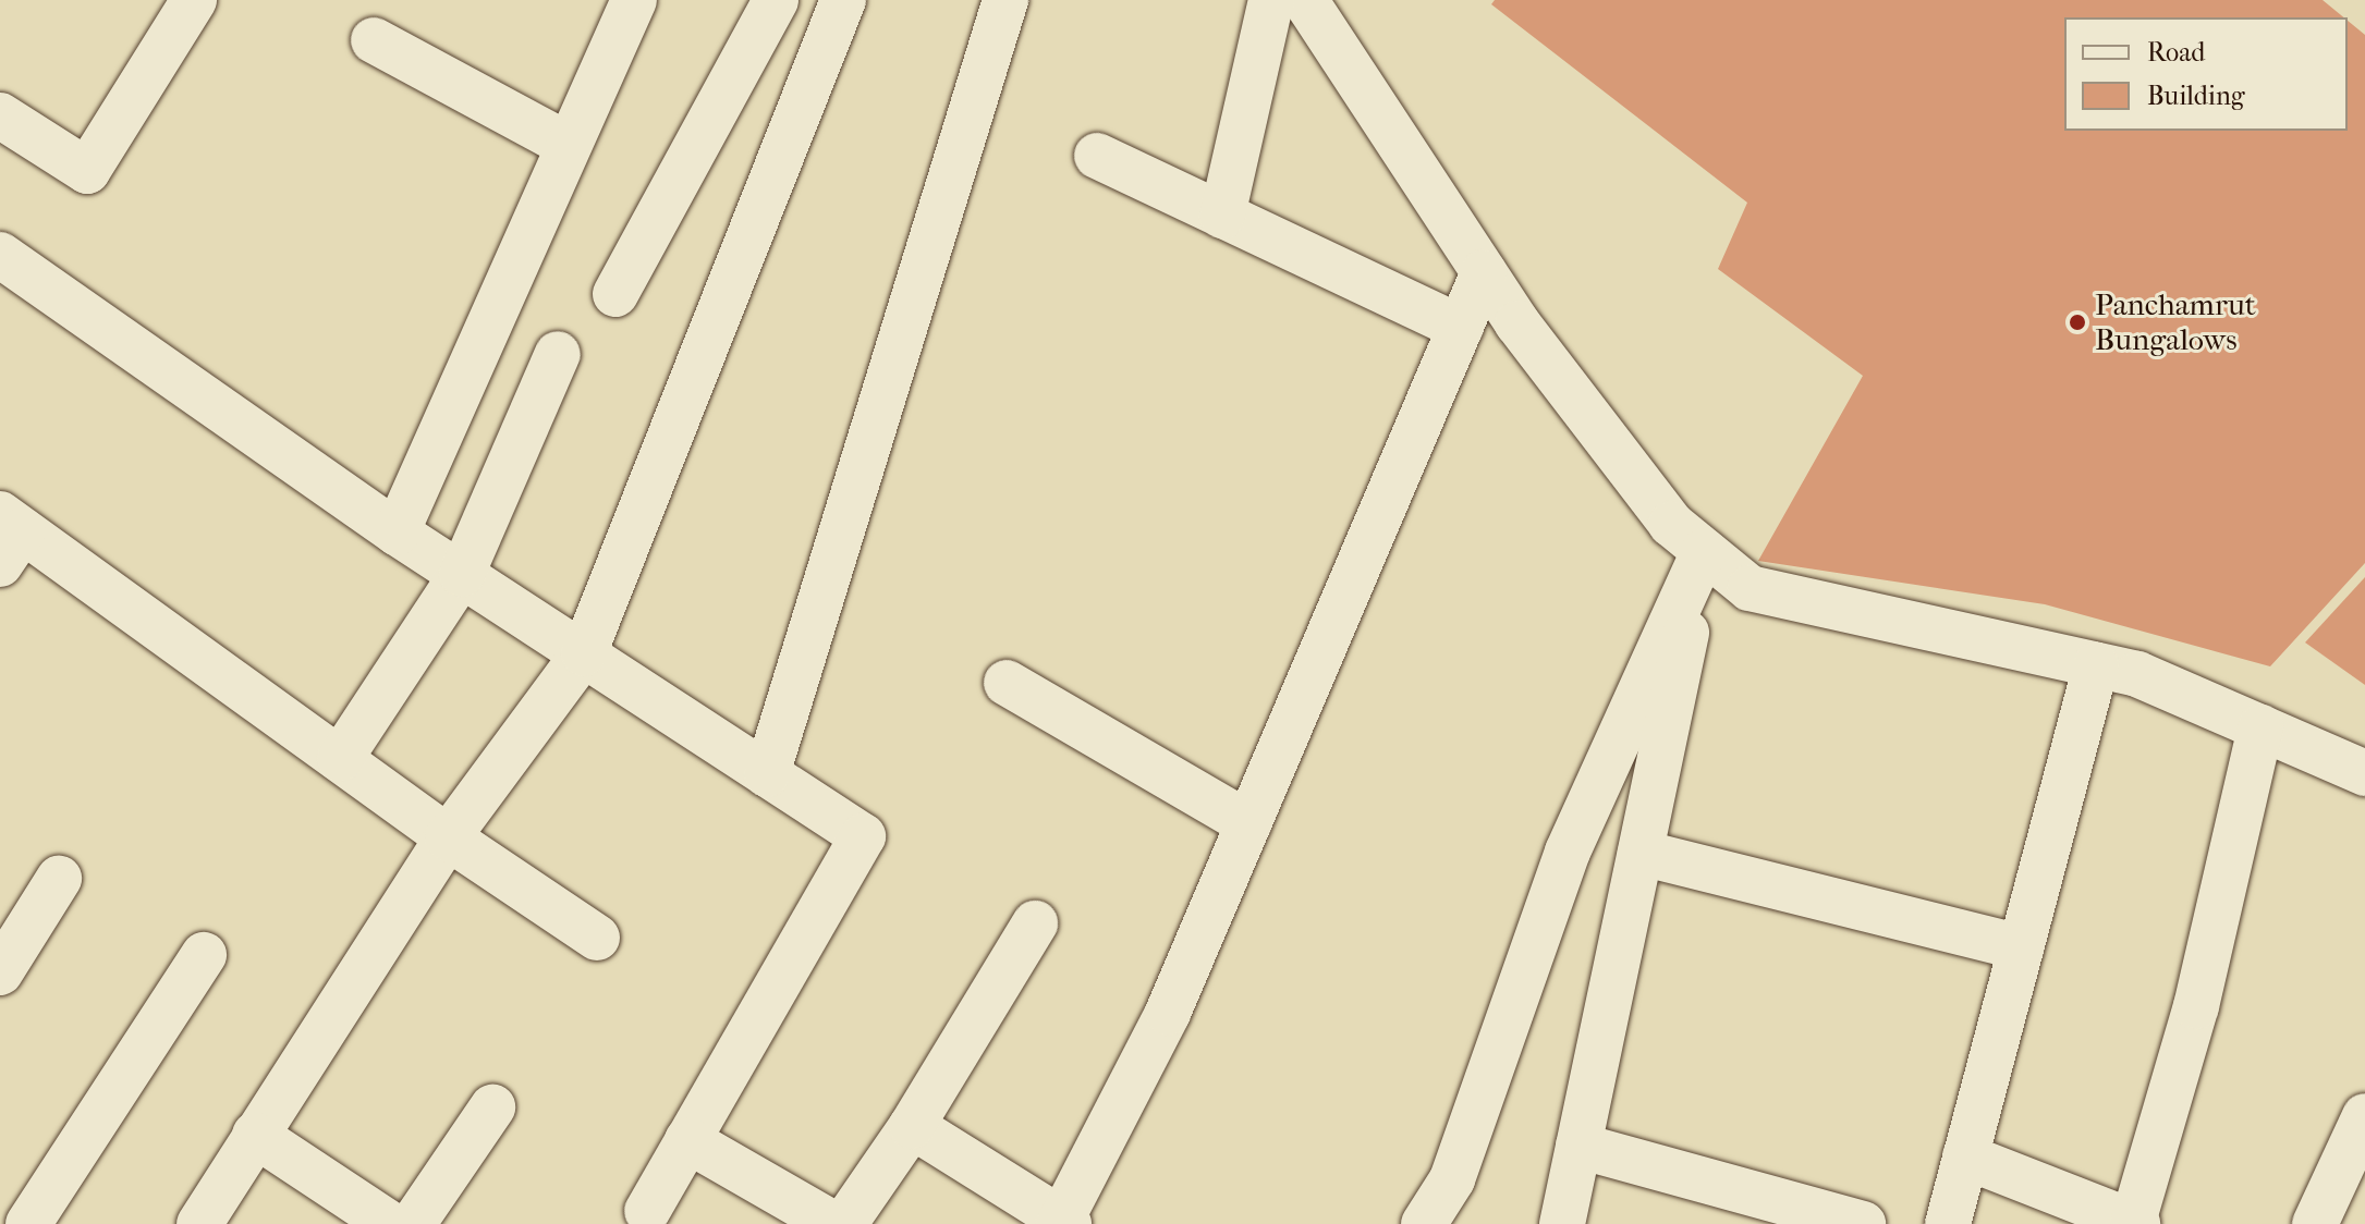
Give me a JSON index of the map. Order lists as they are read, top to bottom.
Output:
{
  "places": ["Panchamrut Bungalows"],
  "legend": ["Road", "Building"]
}
